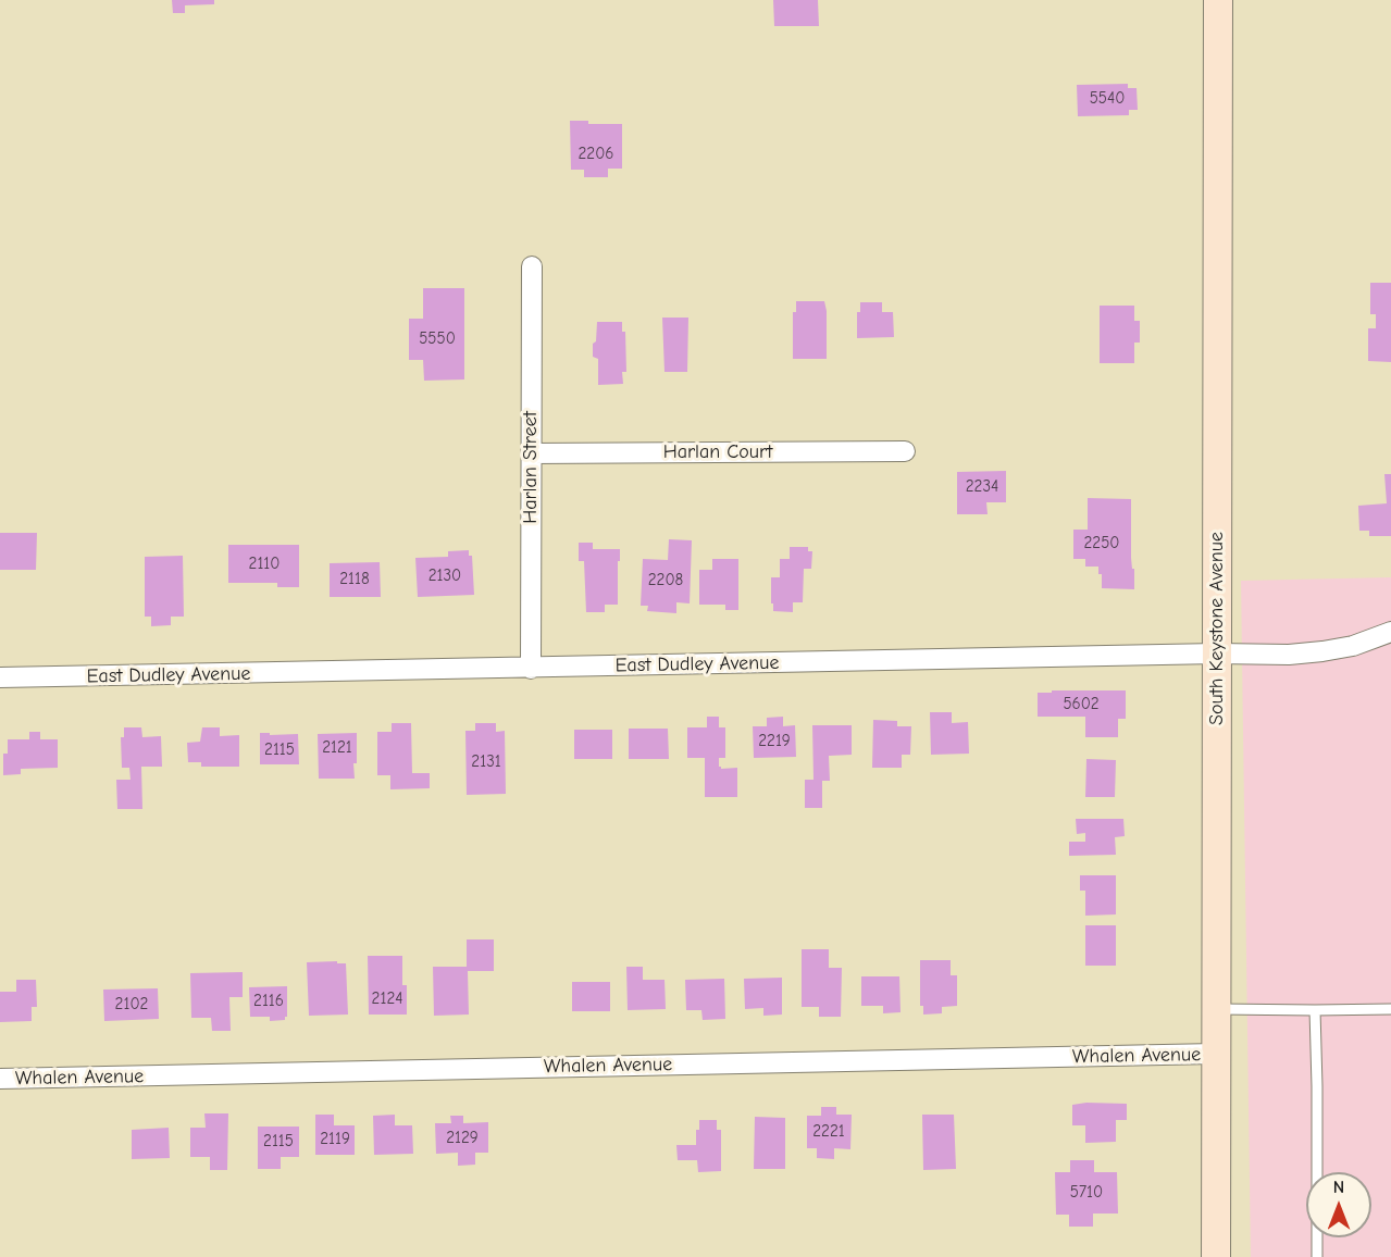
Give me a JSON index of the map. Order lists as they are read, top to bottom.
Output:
{
  "streets": {
    "main road": ["South Keystone Avenue"],
    "street": [
      "Harlan Court",
      "Harlan Street",
      "East Dudley Avenue",
      "Whalen Avenue"
    ]
  },
  "crossings": [
    ["Harlan Court", "Harlan Street"],
    ["Harlan Street", "East Dudley Avenue"],
    ["South Keystone Avenue", "East Dudley Avenue"],
    ["South Keystone Avenue", "Whalen Avenue"]
  ],
  "house_numbers": [
    "5540",
    "2206",
    "5550",
    "2234",
    "2250",
    "2110",
    "2130",
    "2118",
    "2208",
    "5602",
    "2219",
    "2121",
    "2115",
    "2131",
    "2124",
    "2116",
    "2102",
    "2221",
    "2129",
    "2119",
    "2115",
    "5710"
  ],
  "north": "top"
}
